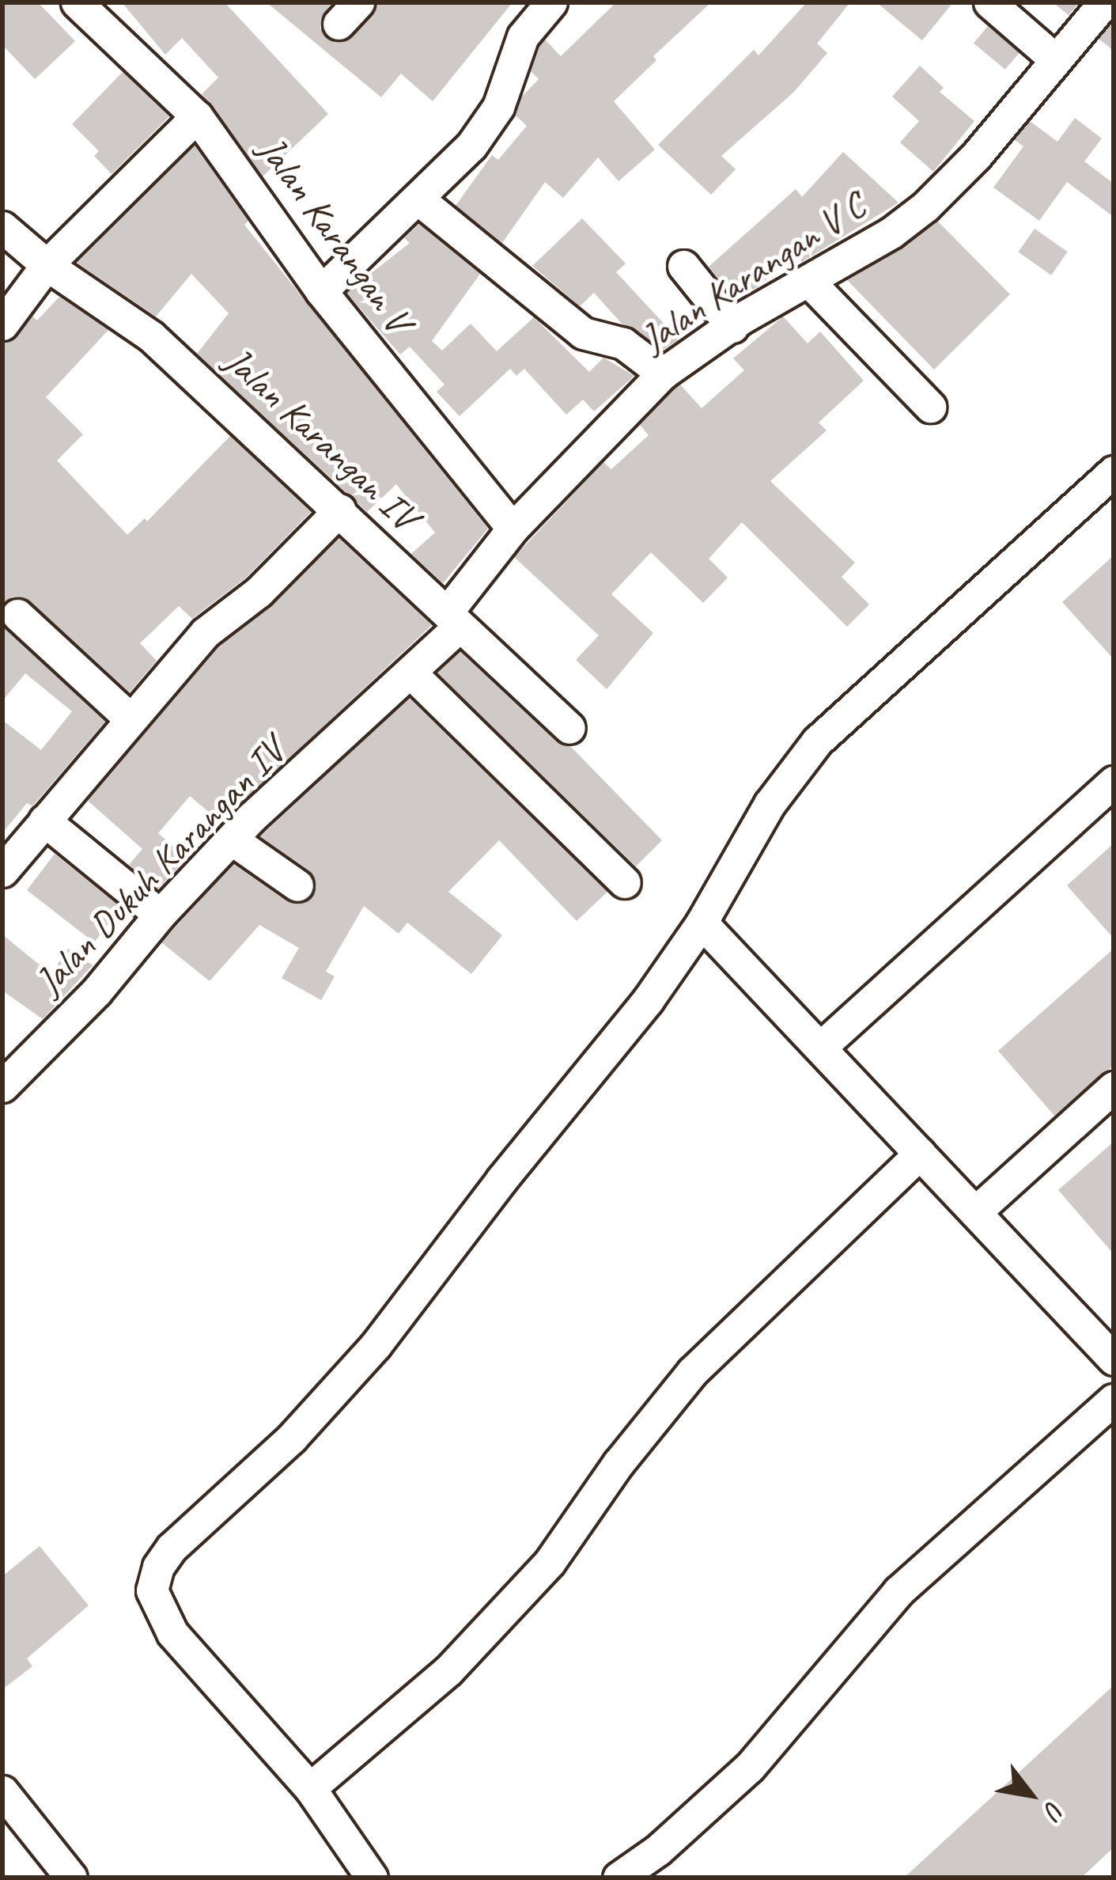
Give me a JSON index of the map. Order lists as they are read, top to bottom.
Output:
{
  "streets": {
    "street": [
      "Jalan Karangan V",
      "Jalan Karangan V C",
      "Jalan Karangan IV",
      "Jalan Dukuh Karangan IV"
    ]
  },
  "crossings": [
    ["Jalan Karangan V", "Jalan Karangan V C"],
    ["Jalan Karangan V C", "Jalan Karangan IV"],
    ["Jalan Karangan V C", "Jalan Dukuh Karangan IV"],
    ["Jalan Karangan IV", "Jalan Dukuh Karangan IV"]
  ],
  "north": "bottom right"
}
